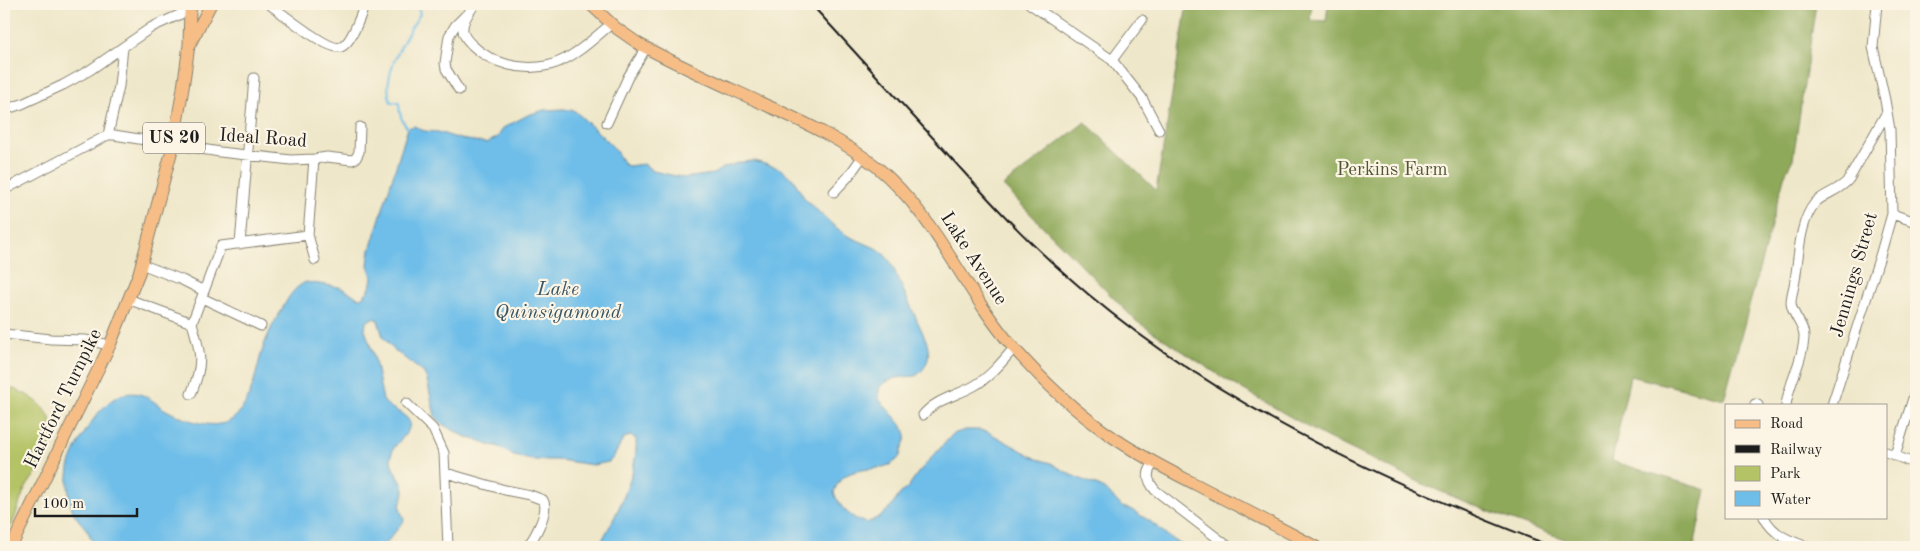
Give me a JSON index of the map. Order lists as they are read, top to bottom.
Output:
{
  "streets": {
    "main road": ["US 20", "Lake Avenue", "Hartford Turnpike"],
    "street": ["Ideal Road", "Jennings Street"]
  },
  "crossings": [
    ["US 20", "Ideal Road"],
    ["US 20", "Hartford Turnpike"]
  ],
  "water": ["Lake Quinsigamond"],
  "parks": ["Perkins Farm"],
  "legend": [
    "Road",
    "Railway",
    "Park",
    "Water"
  ],
  "scale_bar": "100 m"
}
